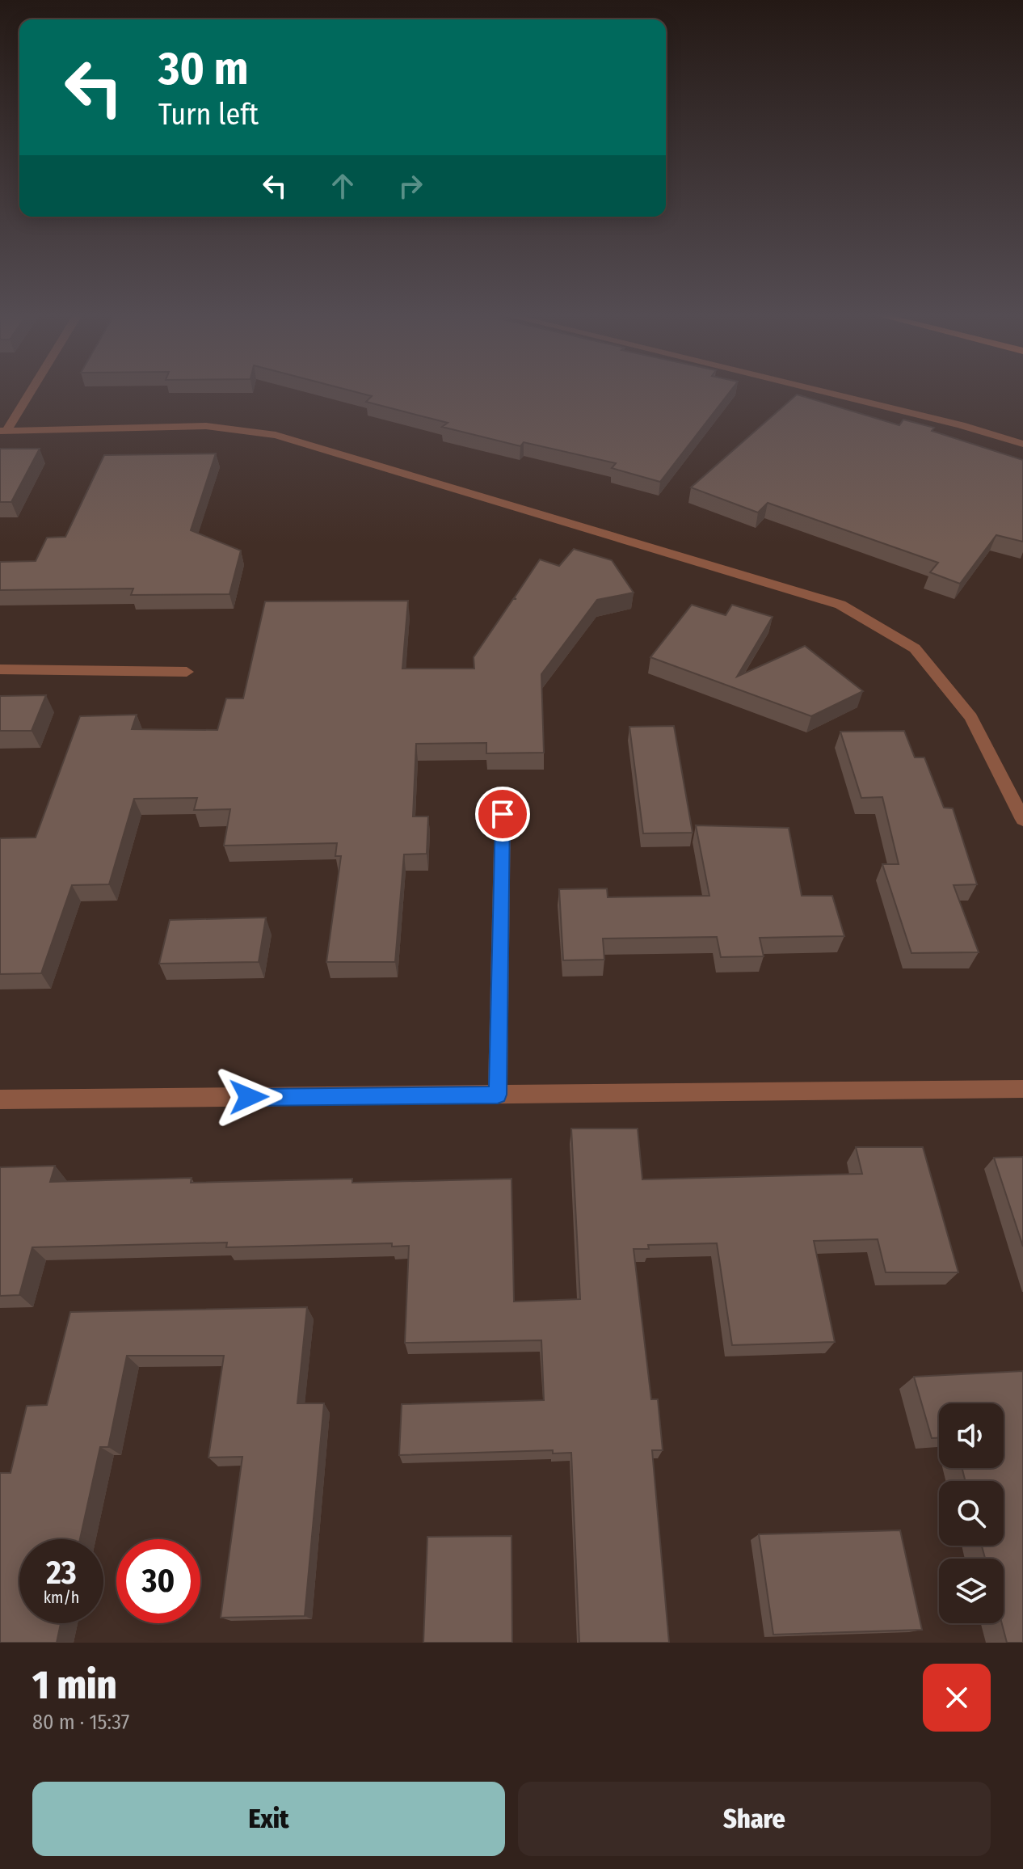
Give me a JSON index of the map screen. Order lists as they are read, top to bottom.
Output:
{
  "page": {
    "turn": ["30 m", "Turn left"],
    "speed": "23 km/h",
    "limit": "30",
    "heading": ["1 min", "80 m · 15:37"],
    "buttons": ["Exit", "Share"]
  }
}
